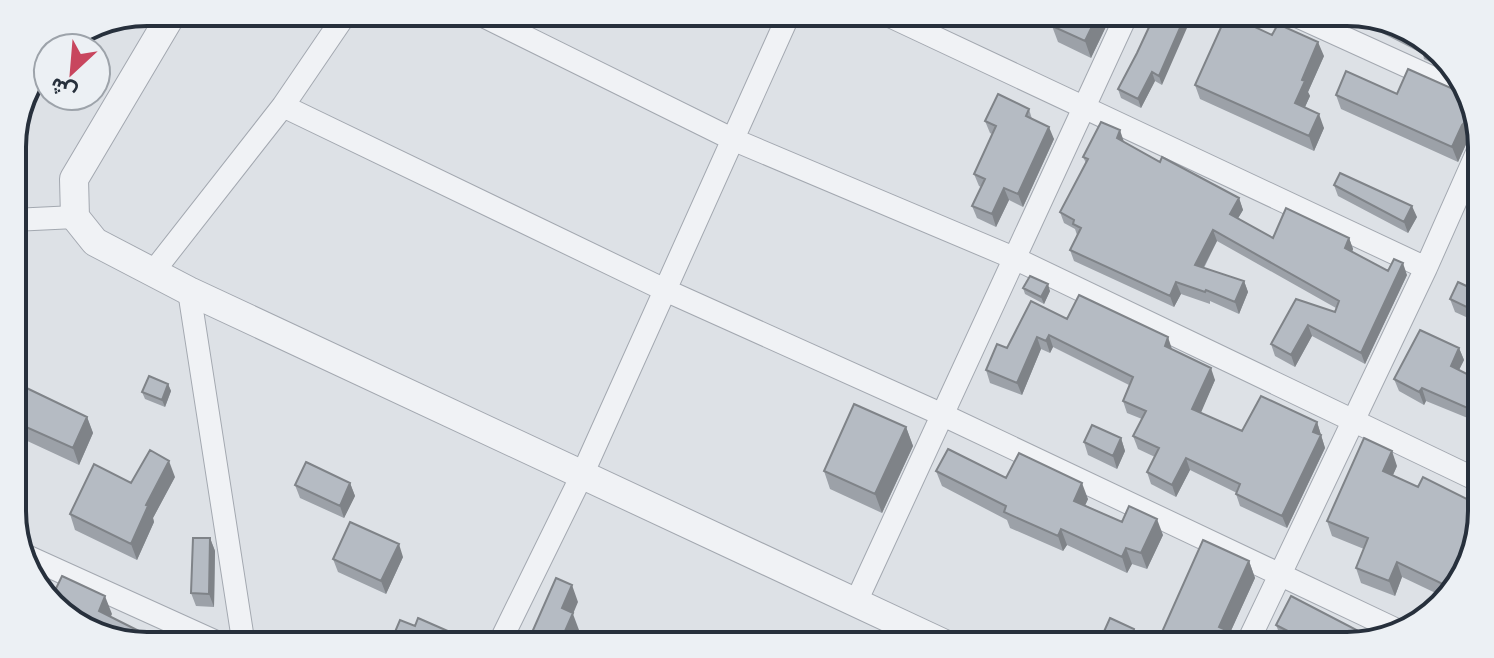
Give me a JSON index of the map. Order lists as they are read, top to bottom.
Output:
{
  "north": "bottom left"
}
